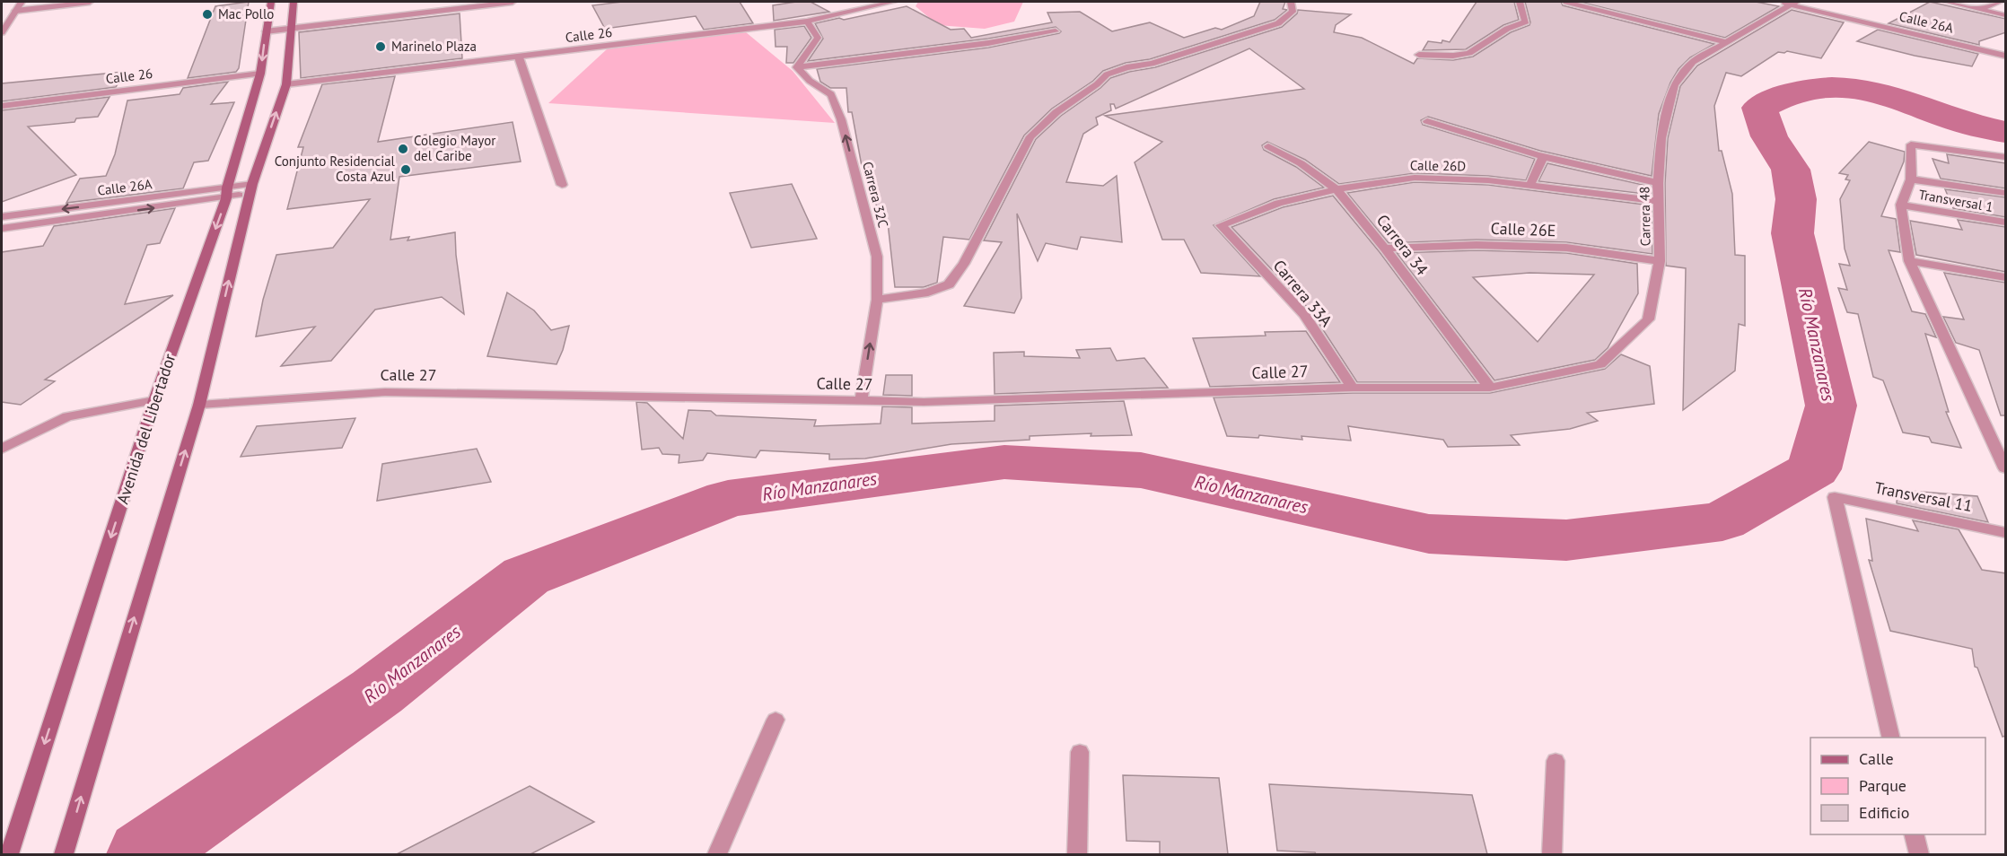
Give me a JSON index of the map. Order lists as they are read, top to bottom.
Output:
{
  "streets": {
    "main road": ["Avenida del Libertador"],
    "street": [
      "Calle 26A",
      "Calle 26",
      "Calle 26D",
      "Carrera 32C",
      "Transversal 1",
      "Carrera 48",
      "Calle 26E",
      "Carrera 34",
      "Carrera 33A",
      "Calle 27",
      "Transversal 11"
    ]
  },
  "crossings": [
    ["Calle 26A", "Carrera 48"],
    ["Calle 26A", "Avenida del Libertador"],
    ["Calle 26", "Avenida del Libertador"],
    ["Calle 26D", "Carrera 48"],
    ["Calle 26D", "Carrera 34"],
    ["Calle 26D", "Carrera 33A"],
    ["Carrera 32C", "Calle 27"],
    ["Carrera 48", "Calle 26E"],
    ["Carrera 48", "Carrera 34"],
    ["Carrera 48", "Calle 27"],
    ["Calle 26E", "Carrera 34"],
    ["Carrera 34", "Calle 27"],
    ["Carrera 33A", "Calle 27"]
  ],
  "one_way": ["Carrera 32C"],
  "water": ["Río Manzanares"],
  "places": [
    "Mac Pollo",
    "Marinelo Plaza",
    "Colegio Mayor del Caribe",
    "Conjunto Residencial Costa Azul"
  ],
  "legend": ["Calle", "Parque", "Edificio"]
}
